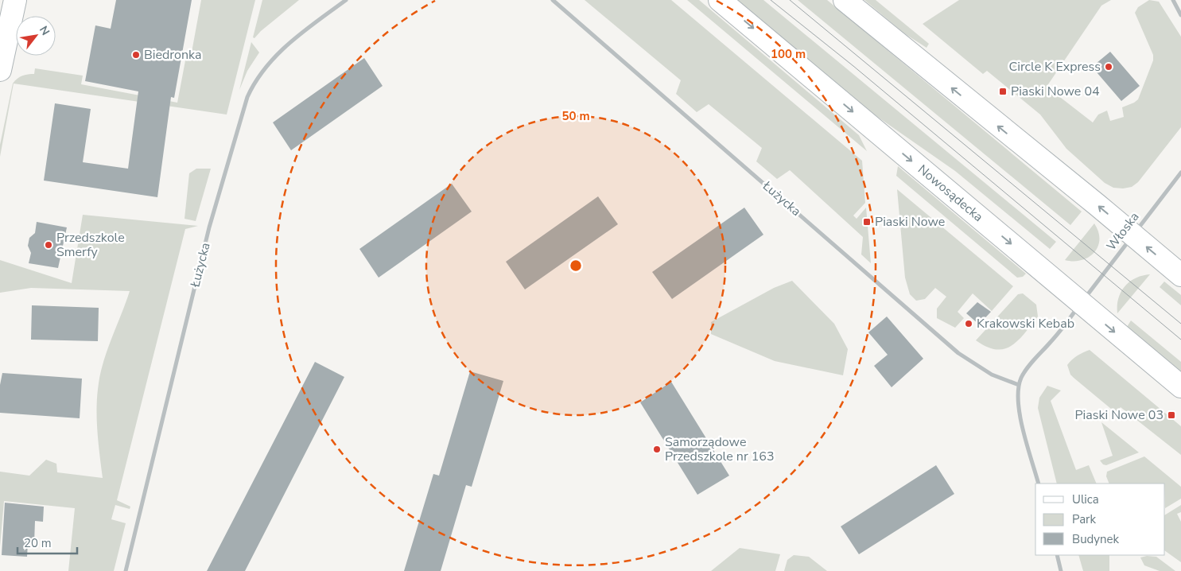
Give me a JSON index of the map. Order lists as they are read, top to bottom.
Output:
{
  "streets": {
    "main road": ["Nowosądecka"],
    "street": ["Łużycka", "Włoska"]
  },
  "crossings": [
    ["Nowosądecka", "Włoska"],
    ["Łużycka", "Włoska"]
  ],
  "places": {
    "other": [
      "Biedronka",
      "Circle K Express",
      "Przedszkole Smerfy",
      "Krakowski Kebab",
      "Samorządowe Przedszkole nr 163"
    ],
    "transit": ["Piaski Nowe 04", "Piaski Nowe", "Piaski Nowe 03"]
  },
  "legend": ["Ulica", "Park", "Budynek"],
  "scale_bar": "20 m",
  "north": "top right",
  "rings": ["100 m", "50 m"]
}
